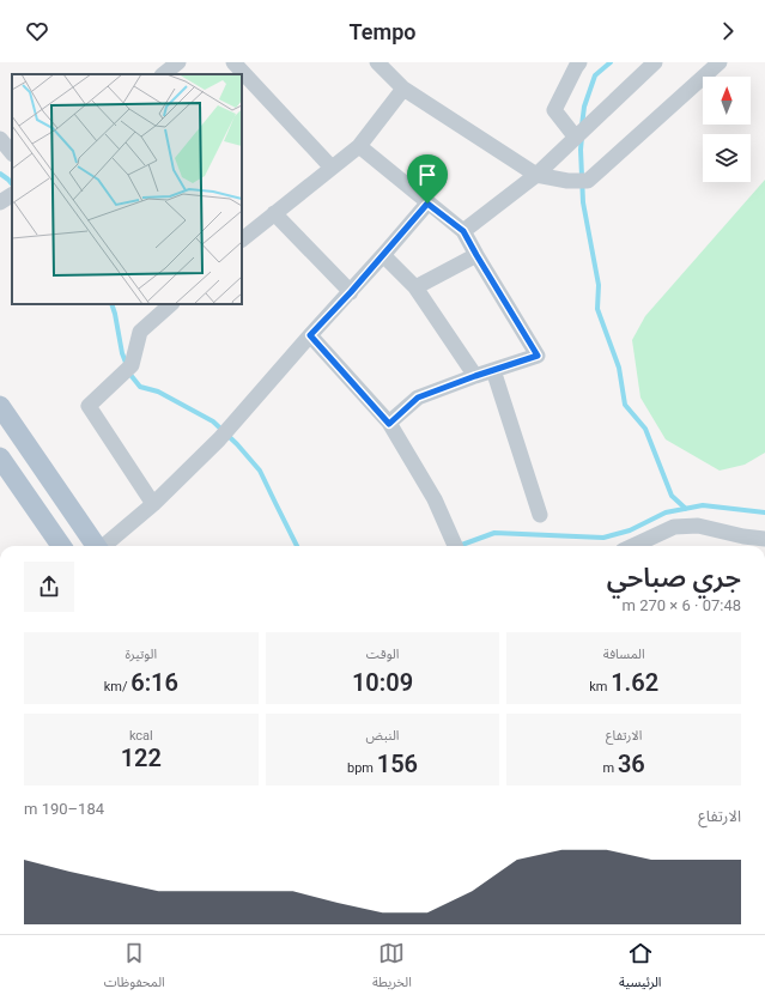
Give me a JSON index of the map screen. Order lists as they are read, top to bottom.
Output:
{
  "north": "top",
  "page": {
    "header": "Tempo",
    "heading": ["جري صباحي", "07:48 · 6 × 270 m"],
    "stats": [
      ["المسافة", "1.62 km"],
      ["الوقت", "10:09"],
      ["الوتيرة", "6:16 /km"],
      ["الارتفاع", "36 m"],
      ["النبض", "156 bpm"],
      ["kcal", "122"]
    ],
    "chart": ["الارتفاع", "184–190 m"],
    "tabs": ["الرئيسية", "الخريطة", "المحفوظات"]
  }
}
